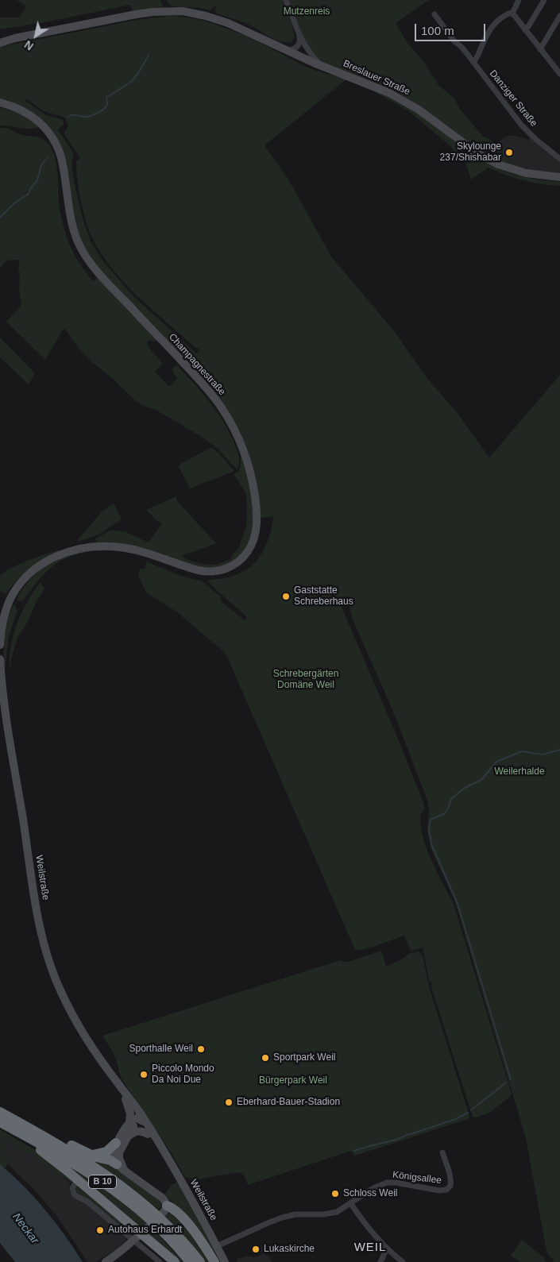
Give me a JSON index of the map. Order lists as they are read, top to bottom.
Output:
{
  "streets": {
    "highway": ["B 10"],
    "main road": ["Breslauer Straße", "Champagnestraße", "Weilstraße"],
    "street": ["Danziger Straße", "Königsallee"]
  },
  "crossings": [
    ["Weilstraße", "Königsallee"]
  ],
  "districts": ["WEIL"],
  "water": ["Neckar"],
  "parks": [
    "Mutzenreis",
    "Schrebergärten Domäne Weil",
    "Weilerhalde",
    "Bürgerpark Weil"
  ],
  "places": [
    "Skylounge 237/Shishabar",
    "Gaststatte Schreberhaus",
    "Sporthalle Weil",
    "Sportpark Weil",
    "Piccolo Mondo Da Noi Due",
    "Eberhard-Bauer-Stadion",
    "Schloss Weil",
    "Autohaus Erhardt",
    "Lukaskirche"
  ],
  "scale_bar": "100 m",
  "north": "bottom left"
}
